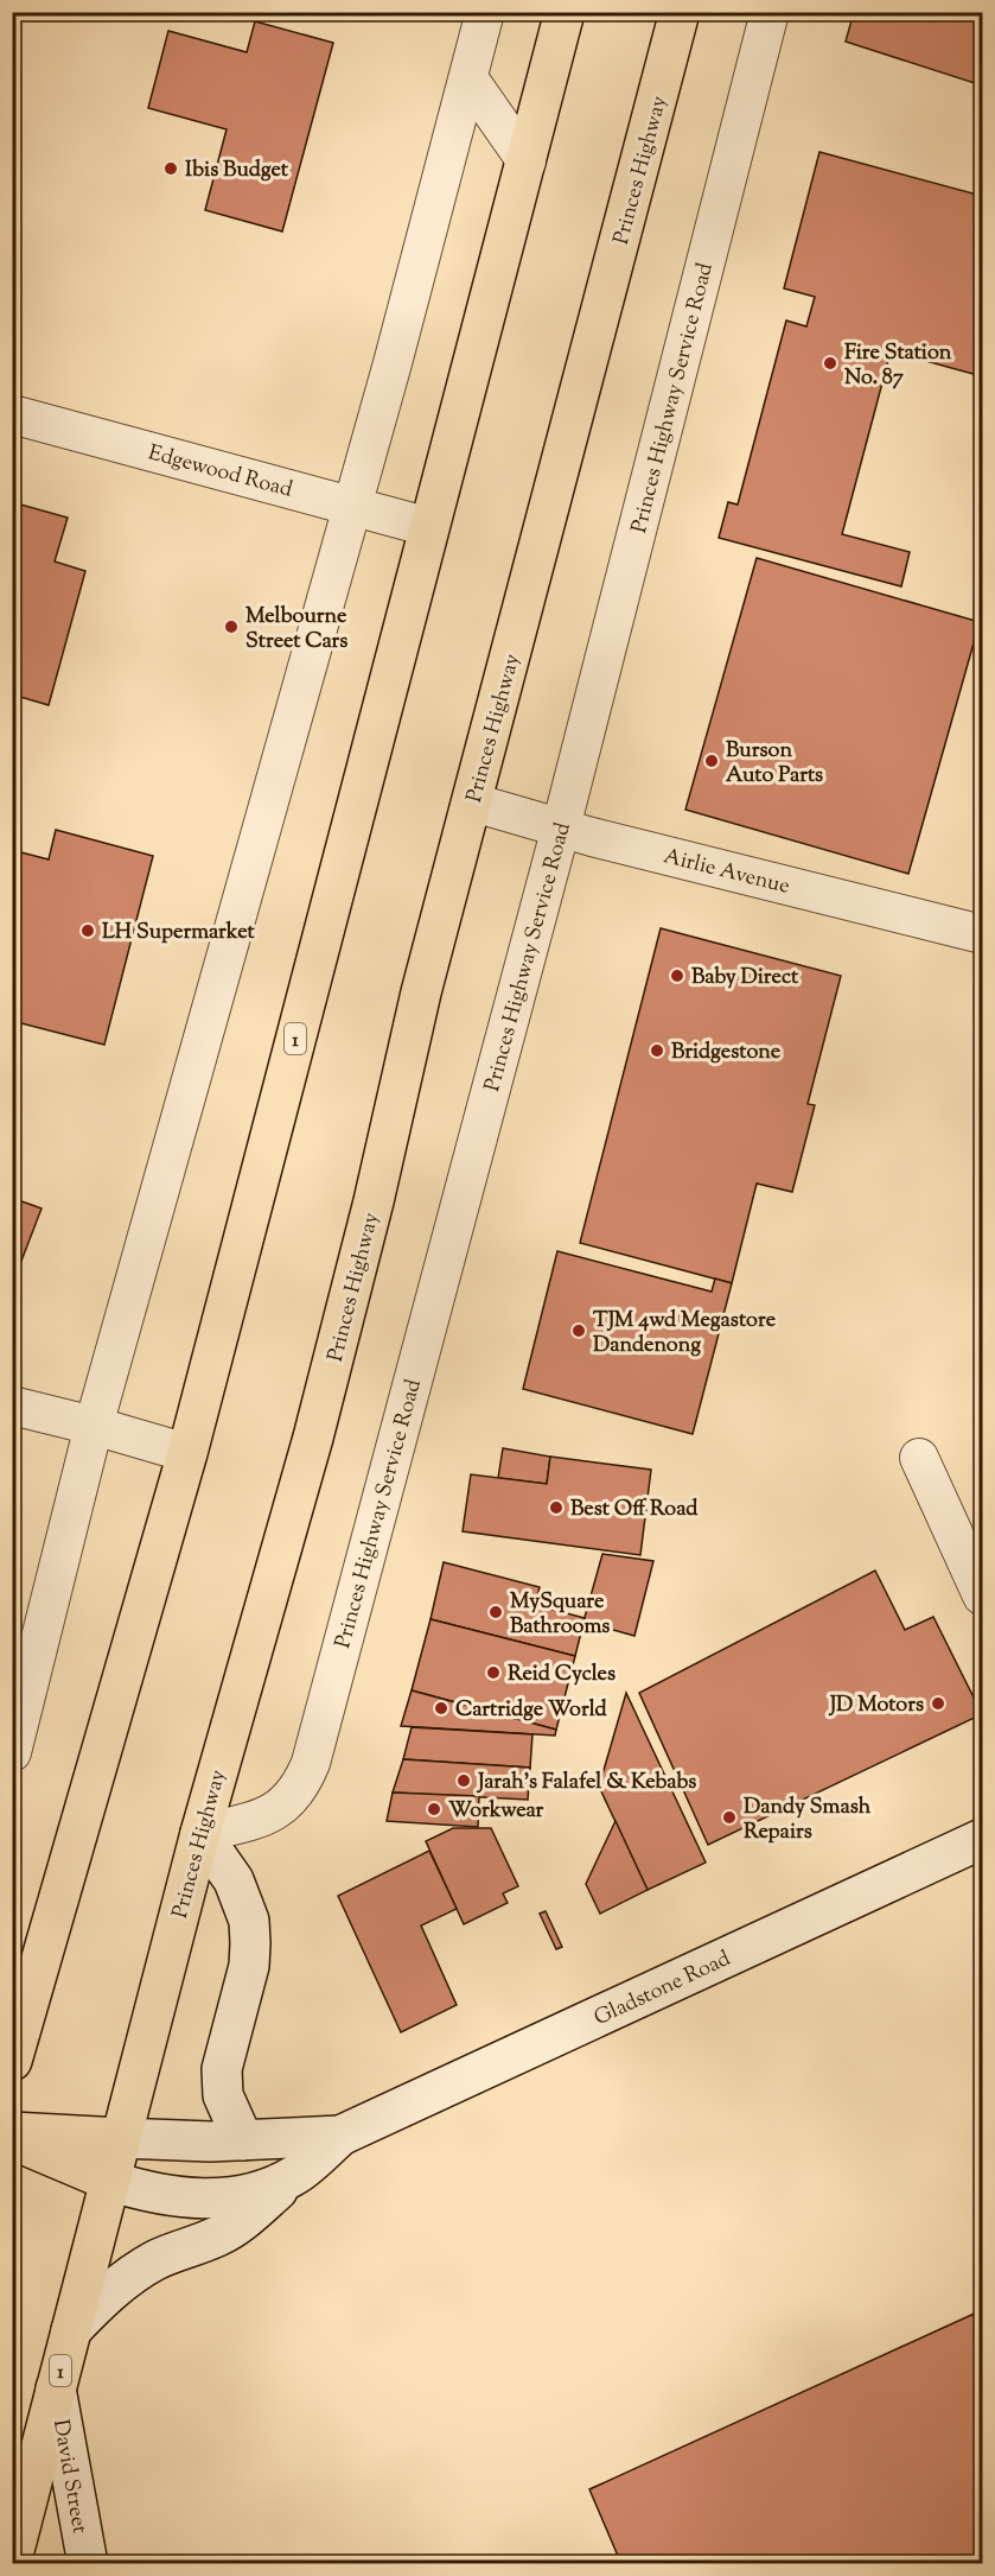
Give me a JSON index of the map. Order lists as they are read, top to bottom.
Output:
{
  "streets": {
    "highway": ["Princes Highway", "1"],
    "main road": ["Gladstone Road", "David Street"],
    "street": ["Princes Highway Service Road", "Edgewood Road", "Airlie Avenue"]
  },
  "crossings": [
    ["Princes Highway", "Princes Highway Service Road"],
    ["Princes Highway", "Airlie Avenue"],
    ["Princes Highway", "Gladstone Road"],
    ["Princes Highway", "David Street"],
    ["Princes Highway Service Road", "Airlie Avenue"],
    ["Edgewood Road", "1"]
  ],
  "places": [
    "Ibis Budget",
    "Fire Station No. 87",
    "Melbourne Street Cars",
    "Burson Auto Parts",
    "LH Supermarket",
    "Baby Direct",
    "Bridgestone",
    "TJM 4wd Megastore Dandenong",
    "Best Off Road",
    "MySquare Bathrooms",
    "Reid Cycles",
    "JD Motors",
    "Cartridge World",
    "Jarah's Falafel & Kebabs",
    "Workwear",
    "Dandy Smash Repairs"
  ]
}
